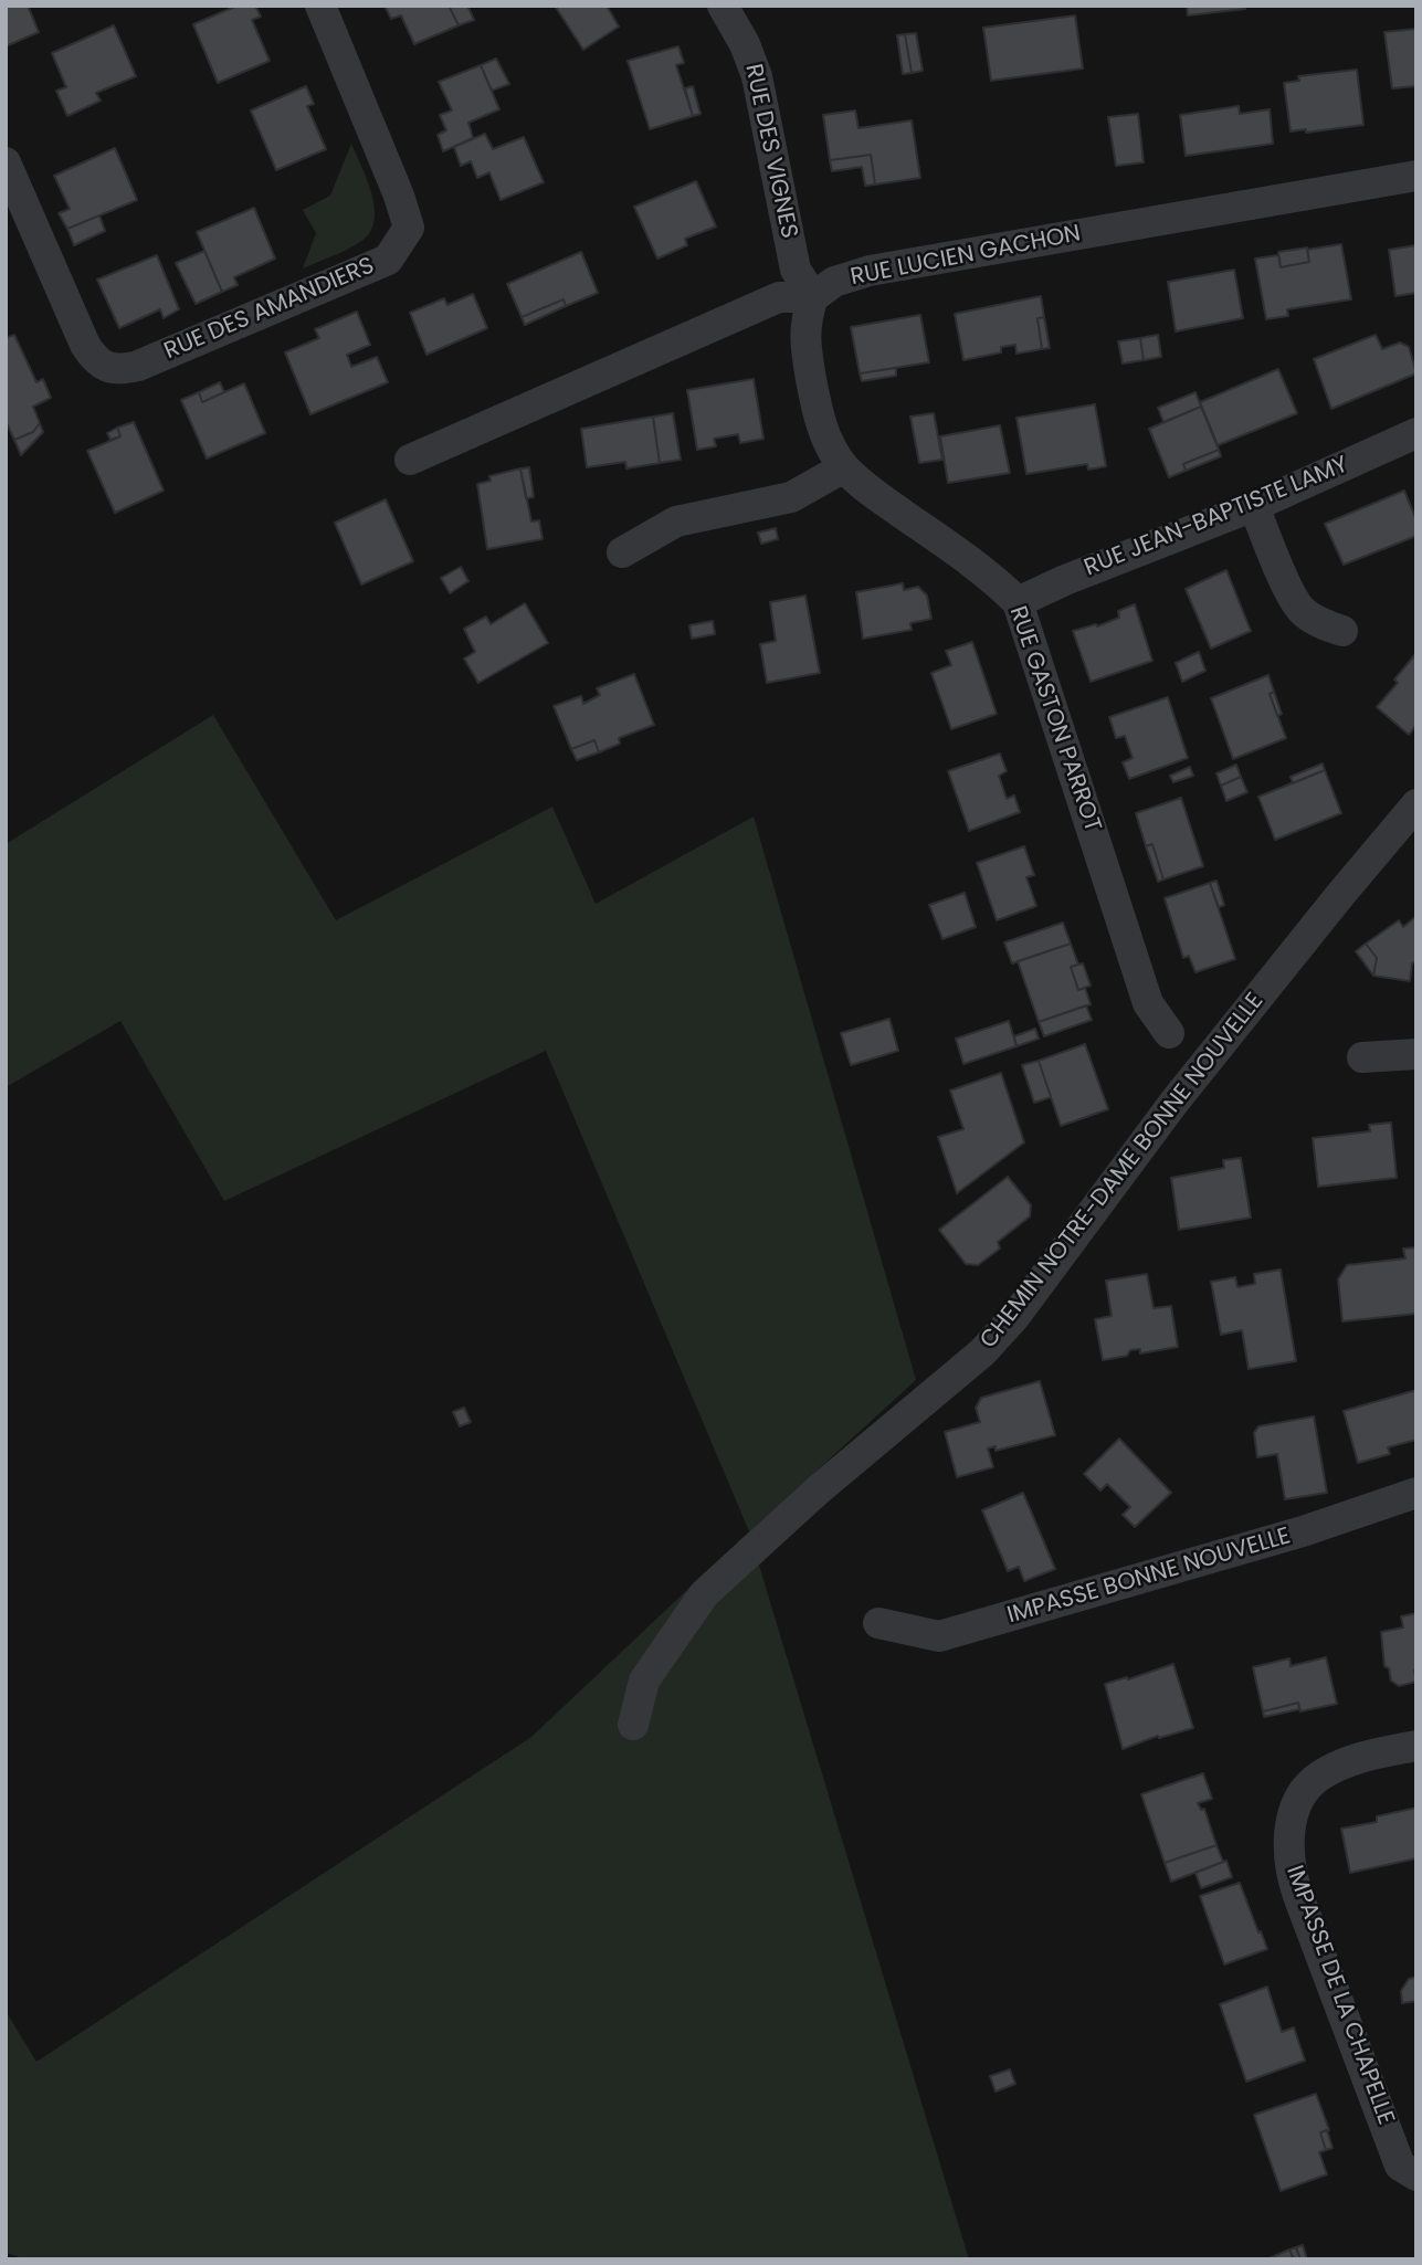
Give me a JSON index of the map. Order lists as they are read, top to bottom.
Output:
{
  "streets": {
    "street": [
      "RUE DES VIGNES",
      "RUE LUCIEN GACHON",
      "RUE DES AMANDIERS",
      "RUE JEAN-BAPTISTE LAMY",
      "RUE GASTON PARROT",
      "CHEMIN NOTRE-DAME BONNE NOUVELLE",
      "IMPASSE BONNE NOUVELLE",
      "IMPASSE DE LA CHAPELLE"
    ]
  },
  "crossings": [
    ["RUE DES VIGNES", "RUE LUCIEN GACHON"],
    ["RUE DES VIGNES", "RUE GASTON PARROT"],
    ["RUE LUCIEN GACHON", "RUE GASTON PARROT"],
    ["RUE JEAN-BAPTISTE LAMY", "RUE GASTON PARROT"]
  ]
}
